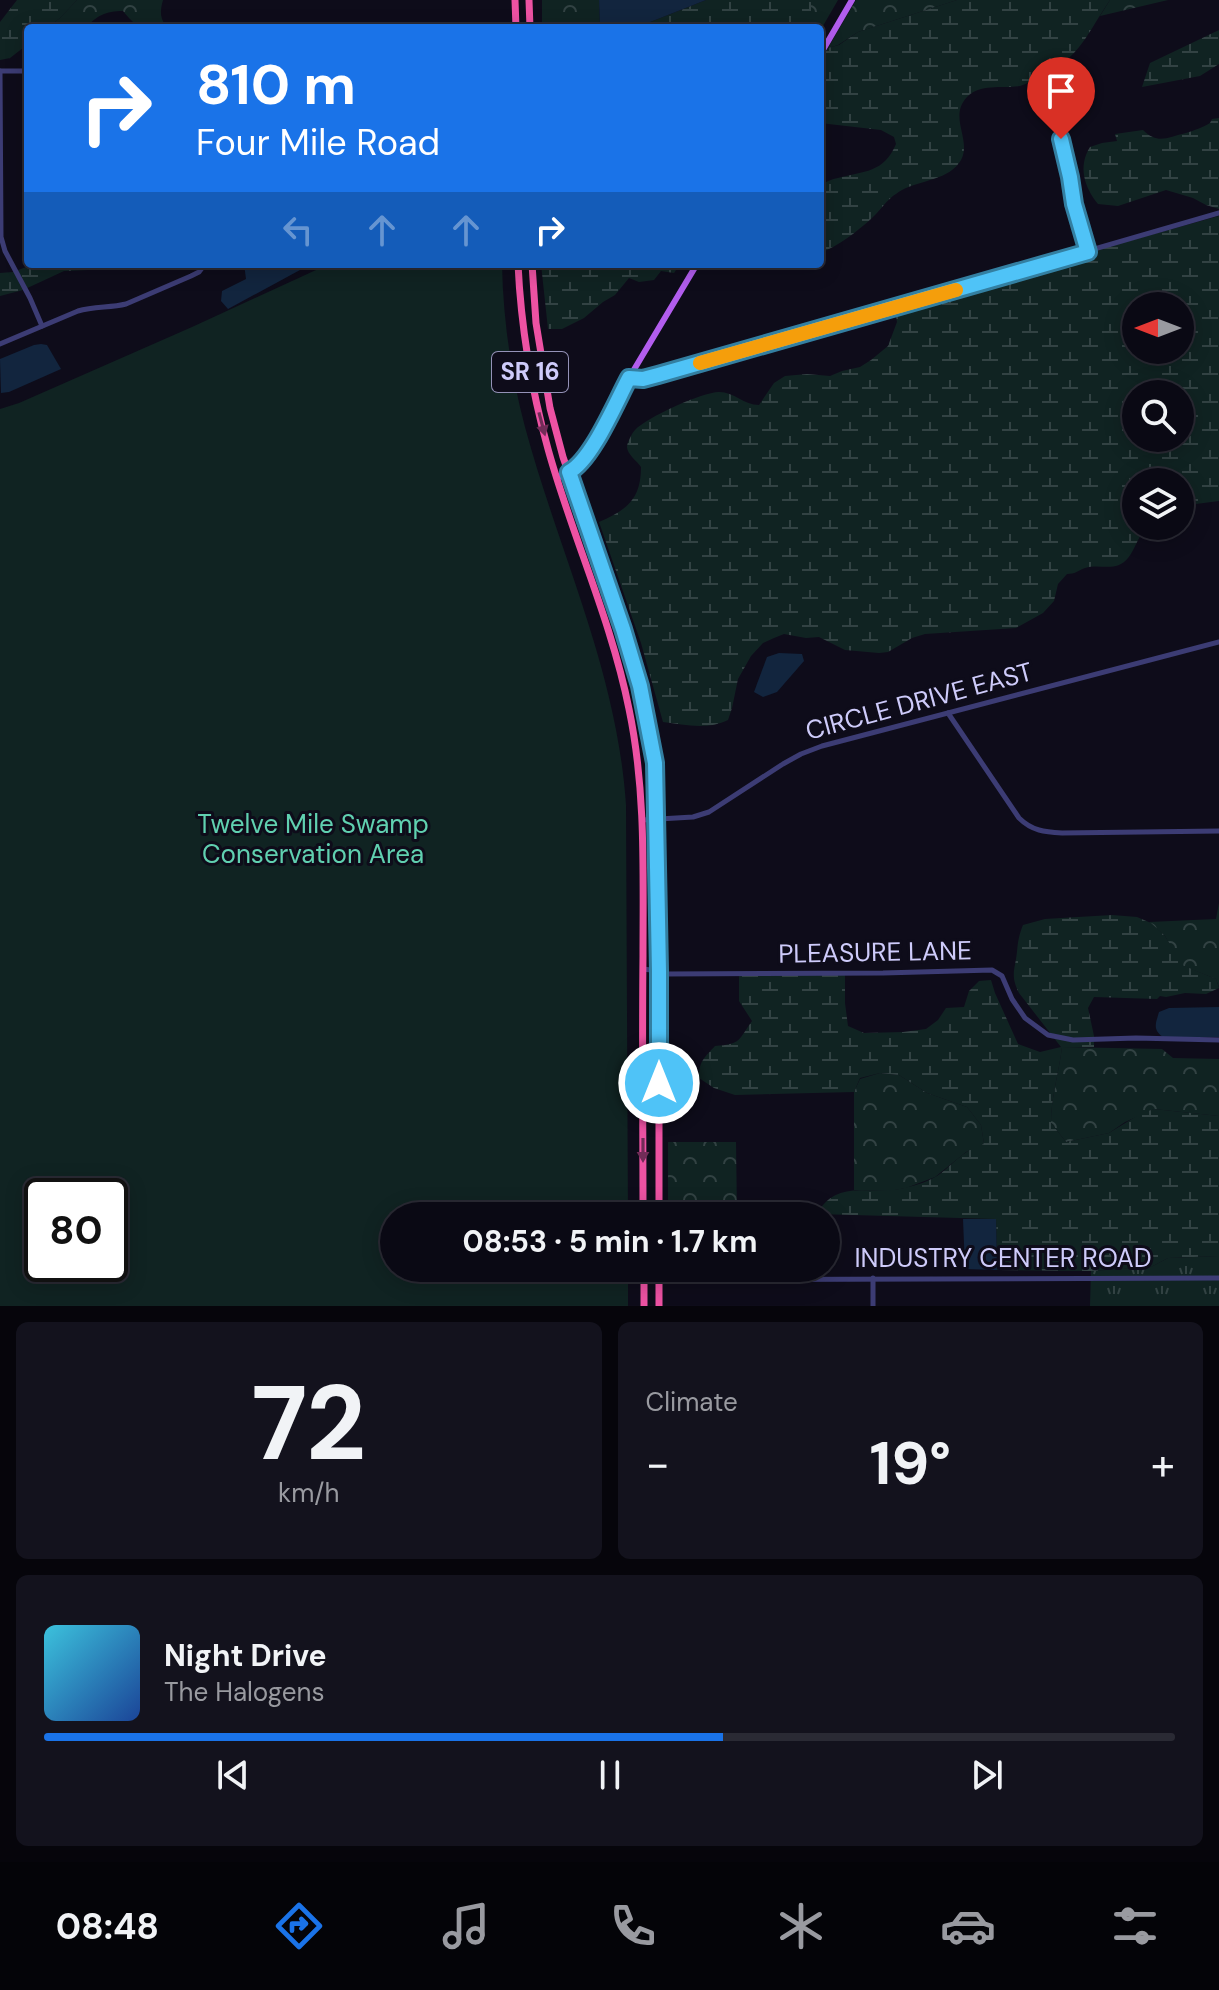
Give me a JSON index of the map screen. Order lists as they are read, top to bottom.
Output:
{
  "streets": {
    "highway": ["SR 16"],
    "street": ["CIRCLE DRIVE EAST", "PLEASURE LANE", "INDUSTRY CENTER ROAD"]
  },
  "crossings": [
    ["SR 16", "CIRCLE DRIVE EAST"],
    ["SR 16", "PLEASURE LANE"]
  ],
  "parks": ["Twelve Mile Swamp Conservation Area"],
  "north": "left",
  "page": {
    "turn": ["810 m", "Four Mile Road"],
    "limit": "80",
    "trip": "08:53 · 5 min · 1.7 km",
    "tile": [
      ["72", "km/h"],
      "Climate"
    ],
    "heat": ["−", "19°", "+"],
    "song": ["Night Drive", "The Halogens"],
    "tabs": "08:48"
  }
}
